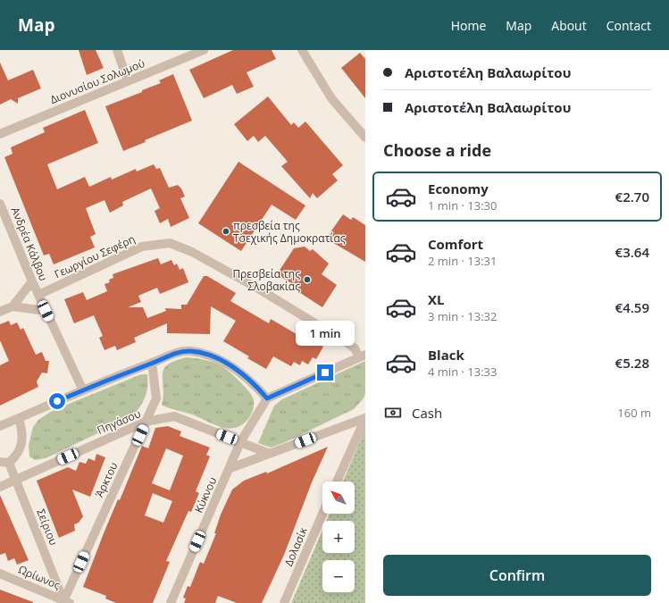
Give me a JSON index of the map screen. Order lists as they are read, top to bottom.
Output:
{
  "streets": {
    "street": [
      "Διονυσίου Σολωμού",
      "Ανδρέα Κάλβου",
      "Γεωργίου Σεφέρη",
      "Πηγάσου",
      "Άρκτου",
      "Κύκνου",
      "Σείριου",
      "Δολασίκ",
      "Ωρίωνος"
    ]
  },
  "crossings": [
    ["Ανδρέα Κάλβου", "Γεωργίου Σεφέρη"],
    ["Πηγάσου", "Άρκτου"],
    ["Πηγάσου", "Κύκνου"],
    ["Πηγάσου", "Σείριου"],
    ["Άρκτου", "Σείριου"],
    ["Άρκτου", "Ωρίωνος"],
    ["Σείριου", "Ωρίωνος"]
  ],
  "places": ["πρεσβεία της Τσεχικής Δημοκρατίας", "Πρεσβεία της Σλοβακίας"],
  "north": "top left",
  "page": {
    "header": "Map",
    "nav": [
      "Home",
      "Map",
      "About",
      "Contact"
    ],
    "banner": ["Αριστοτέλη Βαλαωρίτου", "Αριστοτέλη Βαλαωρίτου"],
    "heading": "Choose a ride",
    "list": [
      {
        "name": "Economy",
        "note": "1 min · 13:30",
        "value": "€2.70"
      },
      {
        "name": "Comfort",
        "note": "2 min · 13:31",
        "value": "€3.64"
      },
      {
        "name": "XL",
        "note": "3 min · 13:32",
        "value": "€4.59"
      },
      {
        "name": "Black",
        "note": "4 min · 13:33",
        "value": "€5.28"
      }
    ],
    "bubble": "1 min",
    "pay": ["Cash", "160 m"],
    "map_buttons": ["+", "−"],
    "buttons": "Confirm"
  }
}
